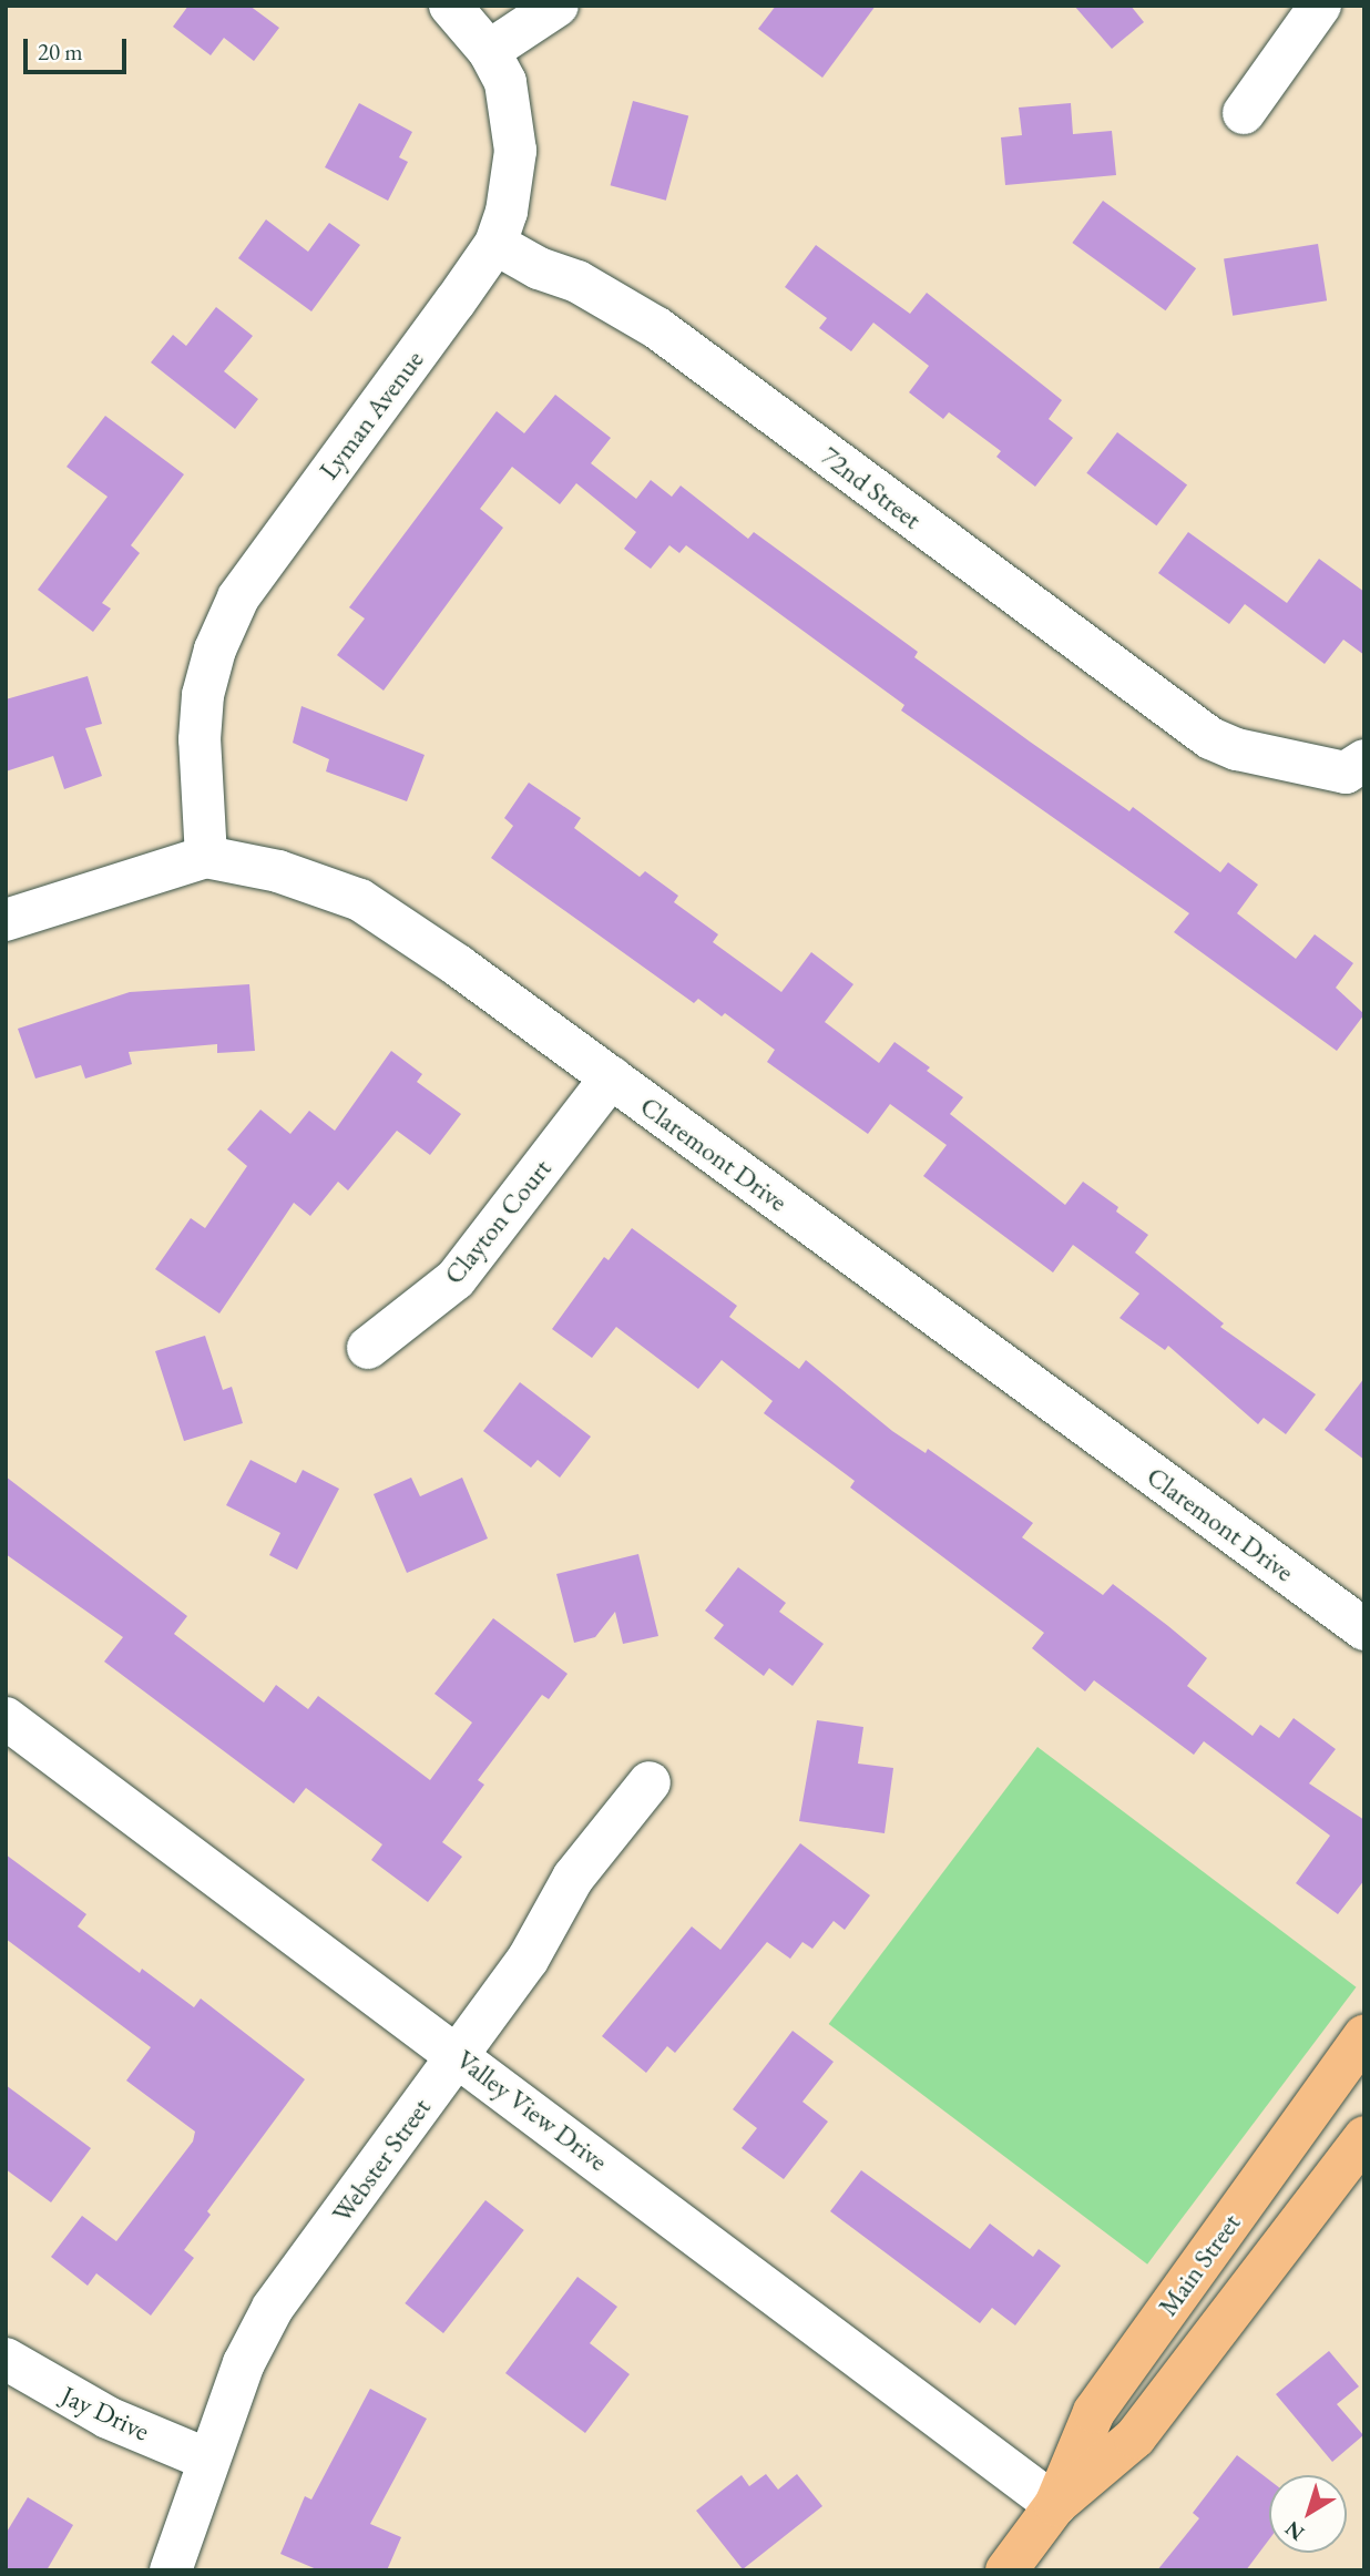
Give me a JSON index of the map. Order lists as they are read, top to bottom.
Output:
{
  "streets": {
    "main road": ["Main Street"],
    "street": [
      "Lyman Avenue",
      "72nd Street",
      "Claremont Drive",
      "Clayton Court",
      "Valley View Drive",
      "Webster Street",
      "Jay Drive"
    ]
  },
  "crossings": [
    ["Lyman Avenue", "72nd Street"],
    ["Lyman Avenue", "Claremont Drive"],
    ["Claremont Drive", "Clayton Court"],
    ["Valley View Drive", "Webster Street"],
    ["Valley View Drive", "Main Street"],
    ["Webster Street", "Jay Drive"]
  ],
  "scale_bar": "20 m",
  "north": "bottom left"
}
